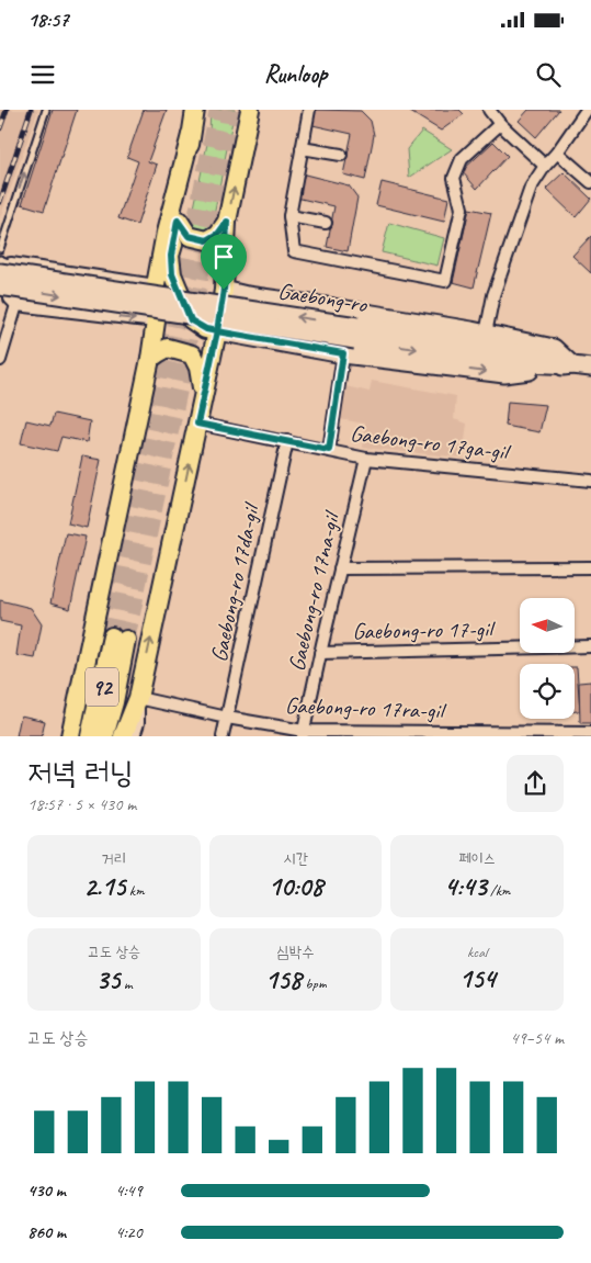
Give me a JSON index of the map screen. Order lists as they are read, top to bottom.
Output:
{
  "streets": {
    "main road": ["Gaebong-ro", "92"],
    "street": [
      "Gaebong-ro 17ga-gil",
      "Gaebong-ro 17da-gil",
      "Gaebong-ro 17na-gil",
      "Gaebong-ro 17-gil",
      "Gaebong-ro 17ra-gil"
    ]
  },
  "crossings": [
    ["Gaebong-ro 17ga-gil", "Gaebong-ro 17da-gil"],
    ["Gaebong-ro 17ga-gil", "Gaebong-ro 17na-gil"],
    ["Gaebong-ro 17da-gil", "Gaebong-ro 17ra-gil"],
    ["Gaebong-ro 17na-gil", "Gaebong-ro 17-gil"],
    ["Gaebong-ro 17na-gil", "Gaebong-ro 17ra-gil"]
  ],
  "north": "left",
  "page": {
    "status": "18:57",
    "header": "Runloop",
    "heading": ["저녁 러닝", "18:57 · 5 × 430 m"],
    "stats": [
      ["거리", "2.15 km"],
      ["시간", "10:08"],
      ["페이스", "4:43 /km"],
      ["고도 상승", "35 m"],
      ["심박수", "158 bpm"],
      ["kcal", "154"]
    ],
    "chart": ["고도 상승", "49–54 m"],
    "list": [
      {
        "name": "430 m",
        "note": "4:49"
      },
      {
        "name": "860 m",
        "note": "4:20"
      }
    ]
  }
}
